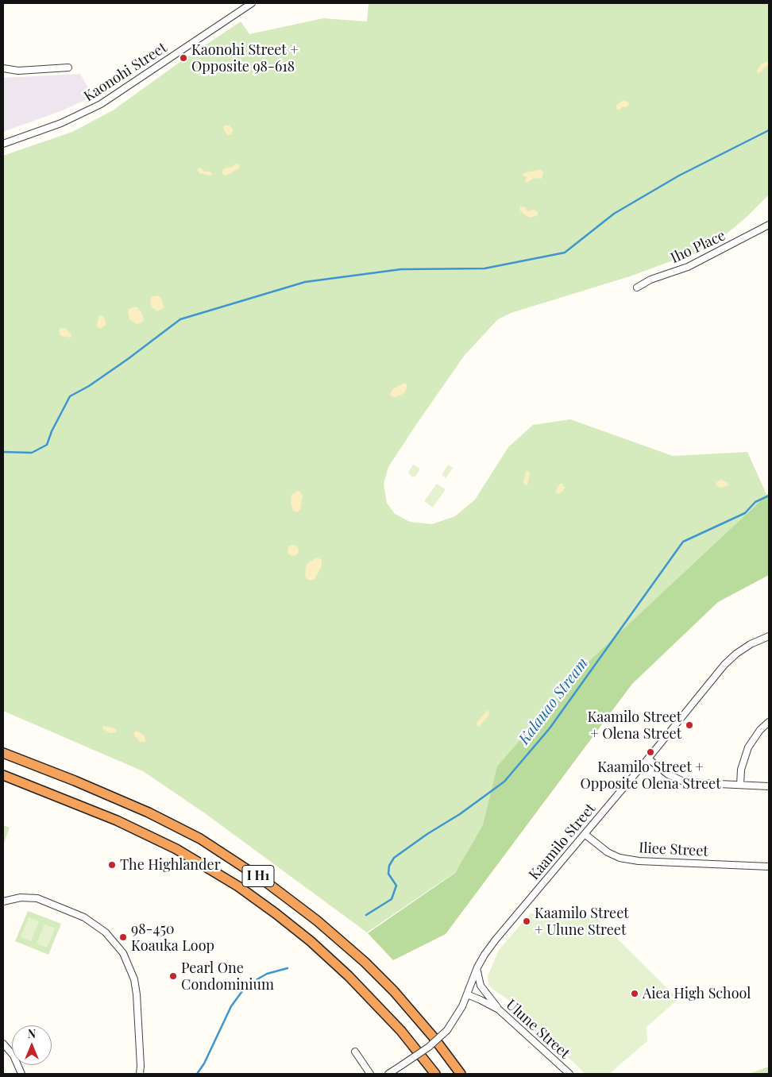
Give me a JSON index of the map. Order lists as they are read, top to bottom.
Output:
{
  "streets": {
    "highway": ["I H1"],
    "street": [
      "Kaonohi Street",
      "Iho Place",
      "Kaamilo Street",
      "Iliee Street",
      "Ulune Street"
    ]
  },
  "crossings": [
    ["Kaamilo Street", "Iliee Street"],
    ["Kaamilo Street", "Ulune Street"]
  ],
  "water": ["Kalauao Stream"],
  "places": [
    "Kaonohi Street + Opposite 98-618",
    "Kaamilo Street + Olena Street",
    "Kaamilo Street + Opposite Olena Street",
    "The Highlander",
    "Kaamilo Street + Ulune Street",
    "98-450 Koauka Loop",
    "Pearl One Condominium",
    "Aiea High School"
  ],
  "north": "top"
}
